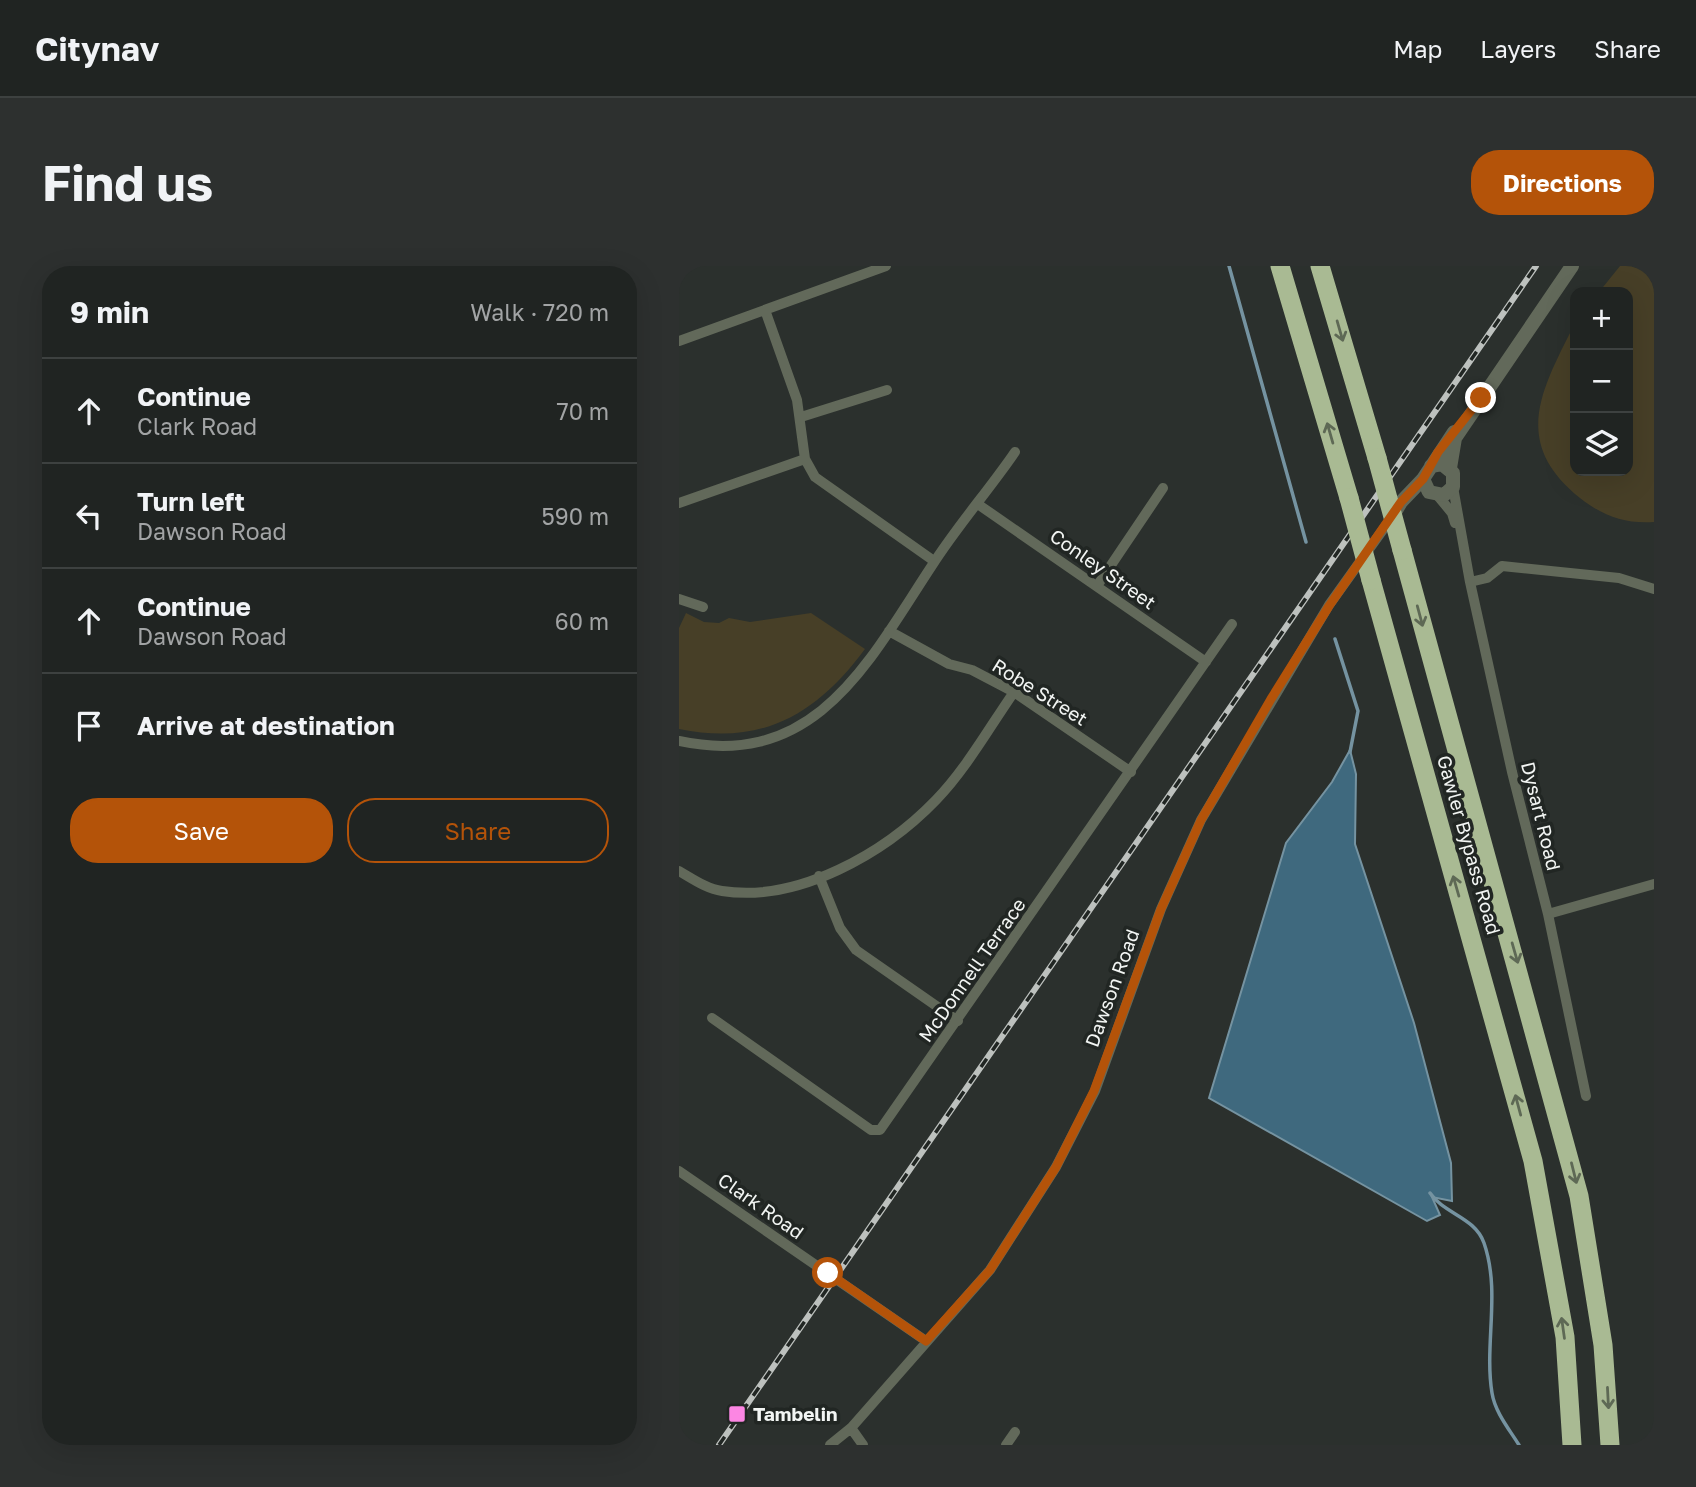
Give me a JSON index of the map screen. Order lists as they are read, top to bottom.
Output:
{
  "streets": {
    "highway": ["Gawler Bypass Road"],
    "street": [
      "Conley Street",
      "Robe Street",
      "Dysart Road",
      "McDonnell Terrace",
      "Dawson Road",
      "Clark Road"
    ]
  },
  "crossings": [
    ["Conley Street", "McDonnell Terrace"],
    ["Robe Street", "McDonnell Terrace"],
    ["Dysart Road", "Dawson Road"],
    ["Dawson Road", "Clark Road"]
  ],
  "places": {
    "transit": ["Tambelin"]
  },
  "page": {
    "header": "Citynav",
    "nav": ["Map", "Layers", "Share"],
    "buttons": [
      "Directions",
      ["Save", "Share"]
    ],
    "title": "Find us",
    "heading": ["9 min", "Walk · 720 m"],
    "map_buttons": ["+", "−"],
    "list": [
      ["Continue", "Clark Road", "70 m"],
      ["Turn left", "Dawson Road", "590 m"],
      ["Continue", "Dawson Road", "60 m"],
      "Arrive at destination"
    ]
  }
}
